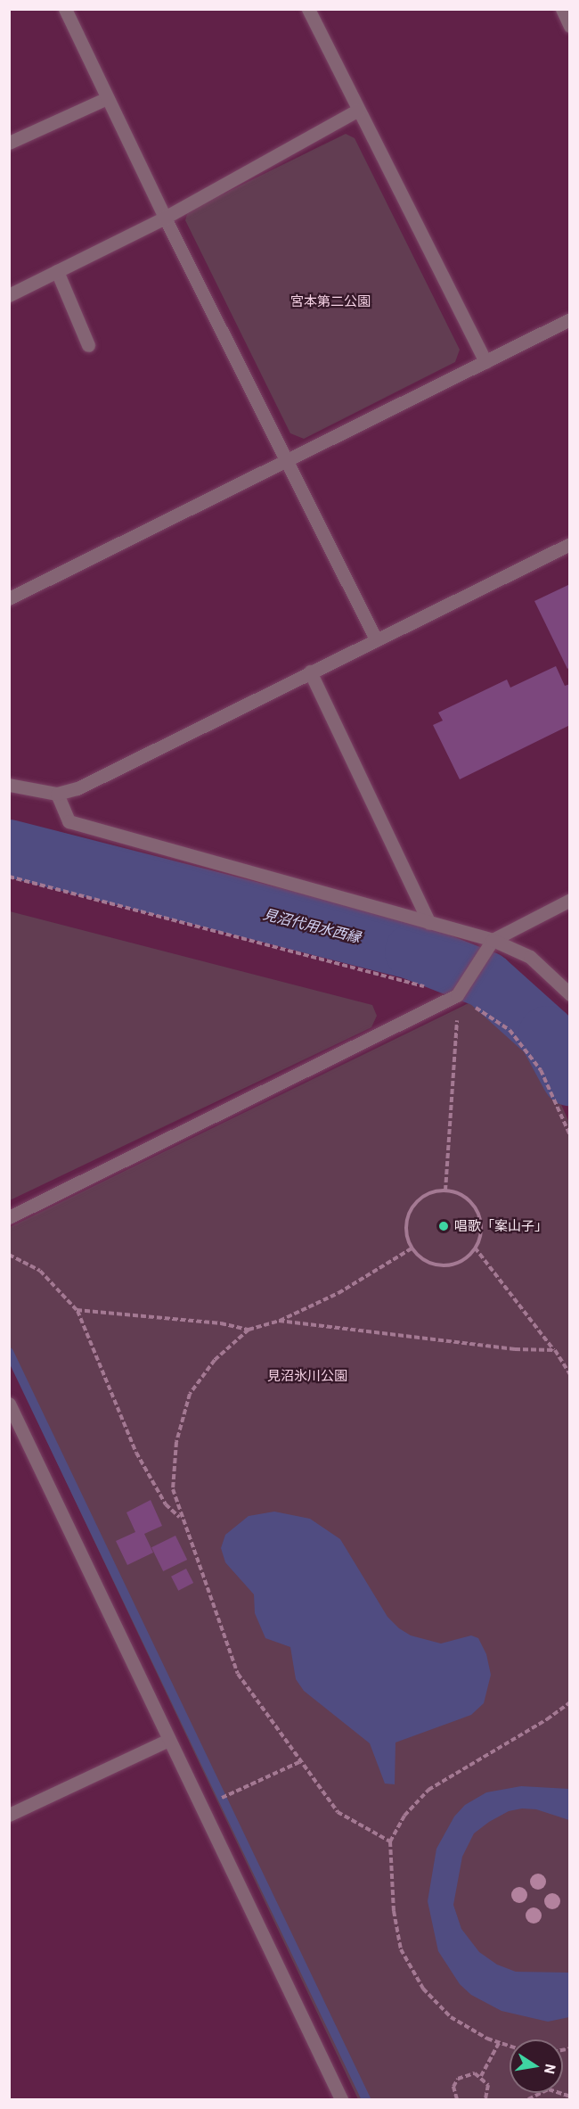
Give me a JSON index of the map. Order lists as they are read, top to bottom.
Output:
{
  "water": ["見沼代用水西縁"],
  "parks": ["宮本第二公園", "見沼氷川公園"],
  "places": ["唱歌「案山子」"],
  "north": "right"
}
